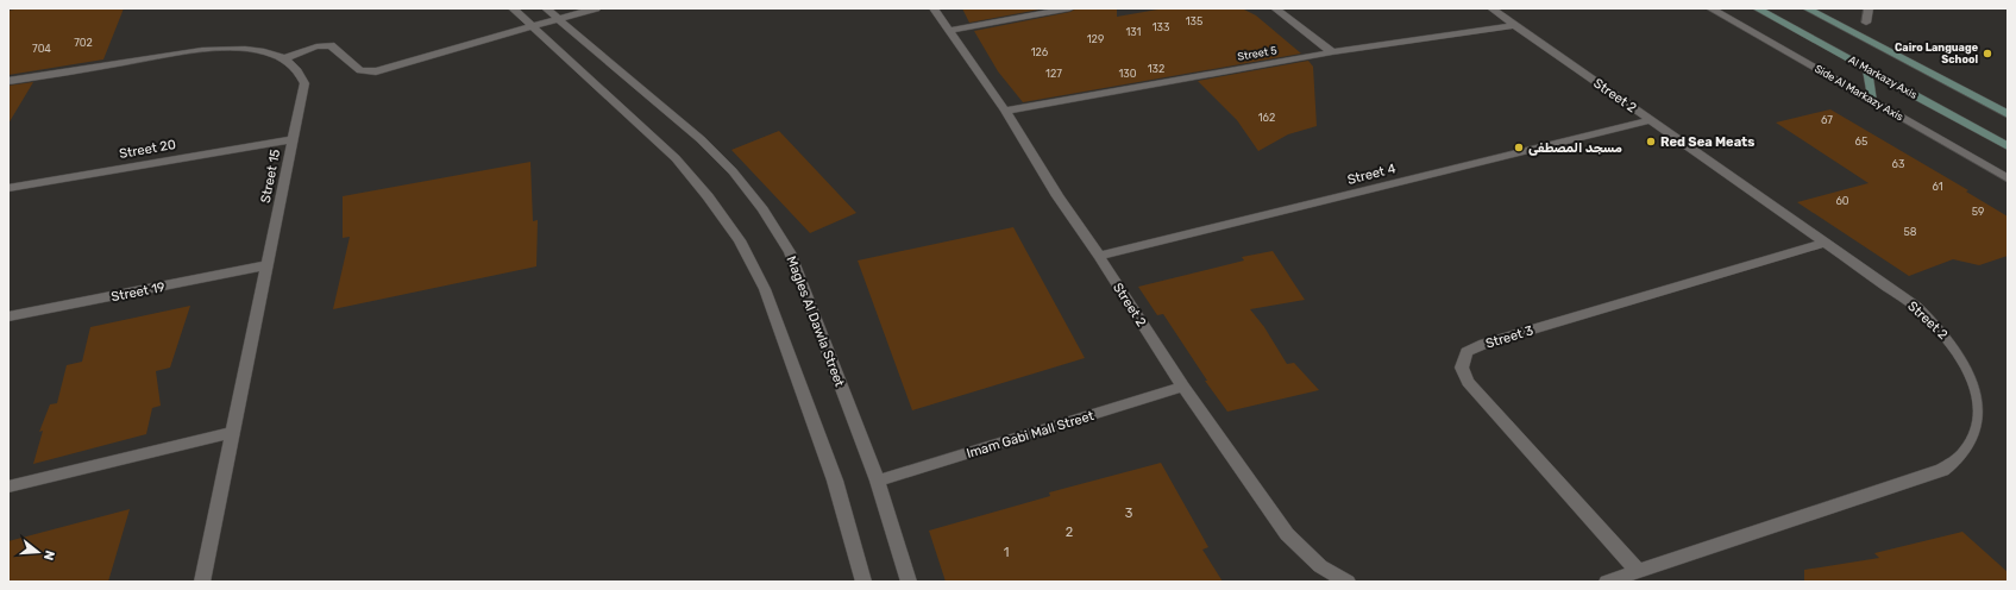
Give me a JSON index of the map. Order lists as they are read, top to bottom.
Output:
{
  "streets": {
    "main road": ["Al Markazy Axis"],
    "street": [
      "Street 5",
      "Side Al Markazy Axis",
      "Street 2",
      "Street 20",
      "Street 4",
      "Street 15",
      "Street 19",
      "Magles Al Dawla Street",
      "Street 3",
      "Imam Gabi Mall Street"
    ]
  },
  "crossings": [
    ["Street 5", "Street 2"],
    ["Street 2", "Street 4"],
    ["Street 2", "Street 3"],
    ["Street 2", "Imam Gabi Mall Street"],
    ["Street 20", "Street 15"],
    ["Street 15", "Street 19"],
    ["Magles Al Dawla Street", "Imam Gabi Mall Street"]
  ],
  "places": ["Cairo Language School", "Red Sea Meats", "مسجد المصطفى"],
  "house_numbers": [
    "135",
    "133",
    "131",
    "129",
    "702",
    "704",
    "126",
    "132",
    "127",
    "130",
    "162",
    "67",
    "65",
    "63",
    "61",
    "60",
    "59",
    "58",
    "3",
    "2",
    "1"
  ],
  "north": "right"
}
